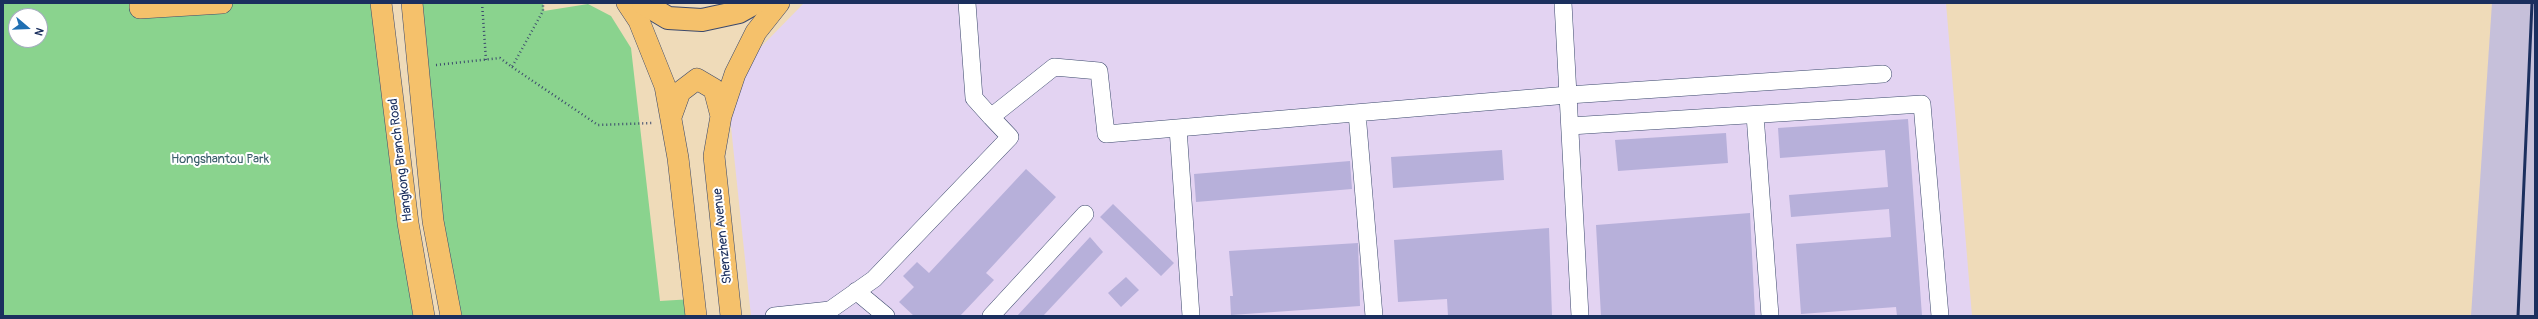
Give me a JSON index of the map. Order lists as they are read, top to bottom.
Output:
{
  "streets": {
    "main road": ["Hangkong Branch Road", "Shenzhen Avenue"]
  },
  "parks": ["Hongshantou Park"],
  "north": "right"
}
